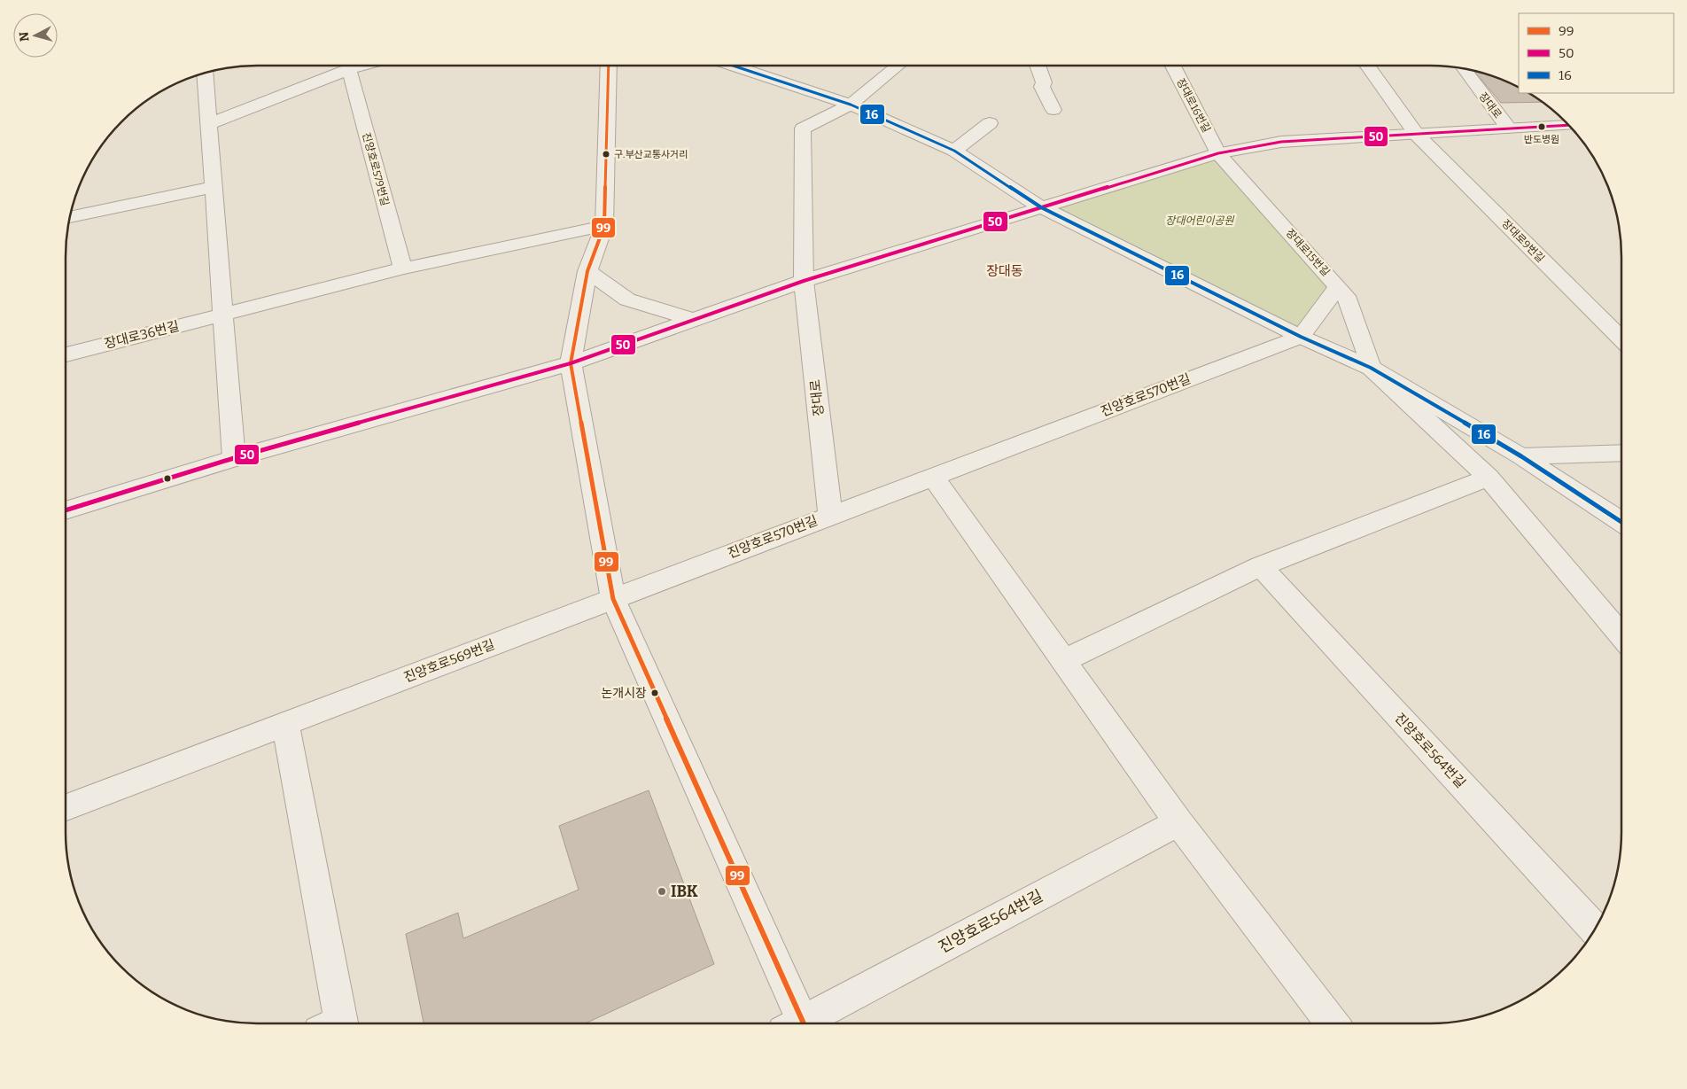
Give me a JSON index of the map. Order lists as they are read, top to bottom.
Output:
{
  "streets": {
    "street": [
      "장대로16번길",
      "장대로",
      "진양호로579번길",
      "장대로9번길",
      "장대로15번길",
      "장대로36번길",
      "진양호로570번길",
      "진양호로569번길",
      "진양호로564번길"
    ]
  },
  "crossings": [
    ["장대로16번길", "장대로"],
    ["장대로16번길", "장대로15번길"],
    ["장대로", "장대로9번길"],
    ["장대로", "장대로15번길"],
    ["장대로", "진양호로570번길"],
    ["진양호로570번길", "진양호로569번길"]
  ],
  "districts": ["장대동"],
  "parks": ["장대어린이공원"],
  "places": [
    "반도병원",
    "구.부산교통사거리",
    "논개시장",
    "IBK"
  ],
  "lines": ["transit line 99", "transit line 16", "transit line 50"],
  "legend": ["99", "50", "16"],
  "north": "left"
}
